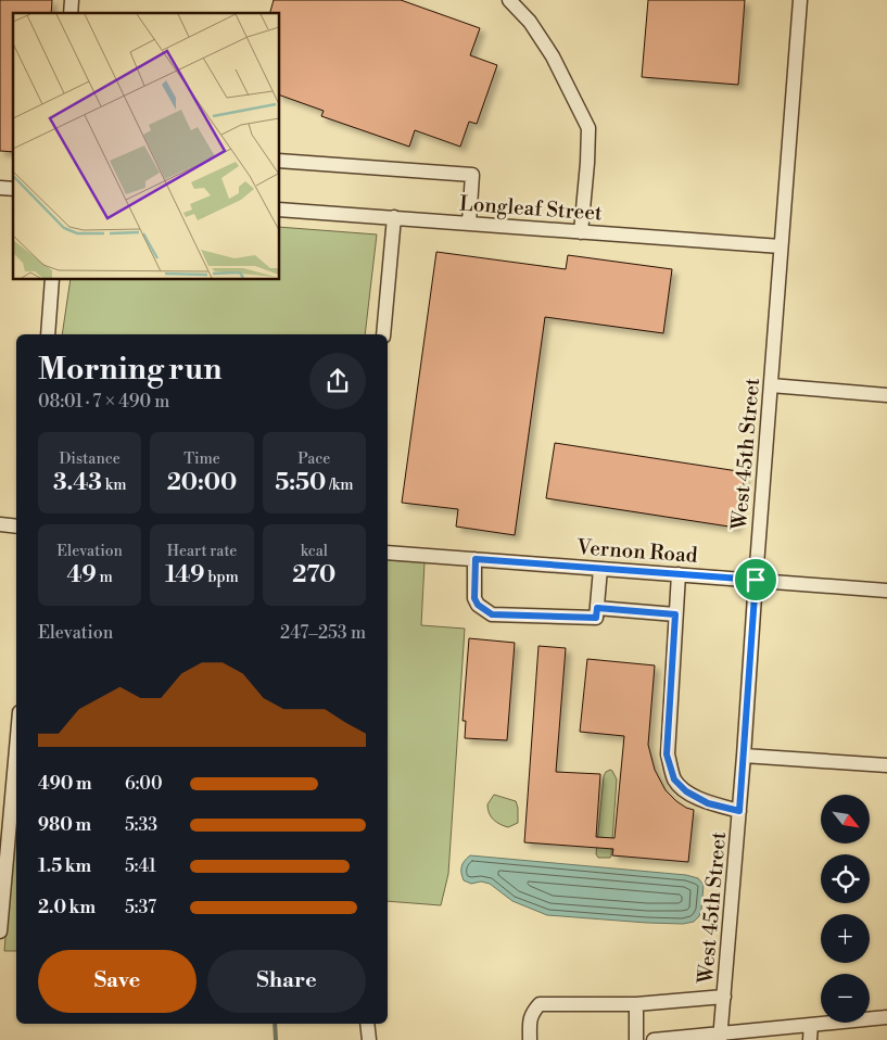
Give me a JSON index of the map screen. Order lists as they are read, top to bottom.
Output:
{
  "streets": {
    "street": ["Longleaf Street", "West 45th Street", "Vernon Road"]
  },
  "crossings": [
    ["Longleaf Street", "West 45th Street"],
    ["West 45th Street", "Vernon Road"]
  ],
  "north": "bottom right",
  "page": {
    "heading": ["Morning run", "08:01 · 7 × 490 m"],
    "stats": [
      ["Distance", "3.43 km"],
      ["Time", "20:00"],
      ["Pace", "5:50 /km"],
      ["Elevation", "49 m"],
      ["Heart rate", "149 bpm"],
      ["kcal", "270"]
    ],
    "chart": ["Elevation", "247–253 m"],
    "list": [
      {
        "name": "490 m",
        "note": "6:00"
      },
      {
        "name": "980 m",
        "note": "5:33"
      },
      {
        "name": "1.5 km",
        "note": "5:41"
      },
      {
        "name": "2.0 km",
        "note": "5:37"
      }
    ],
    "map_buttons": ["+", "−"],
    "buttons": ["Save", "Share"]
  }
}
